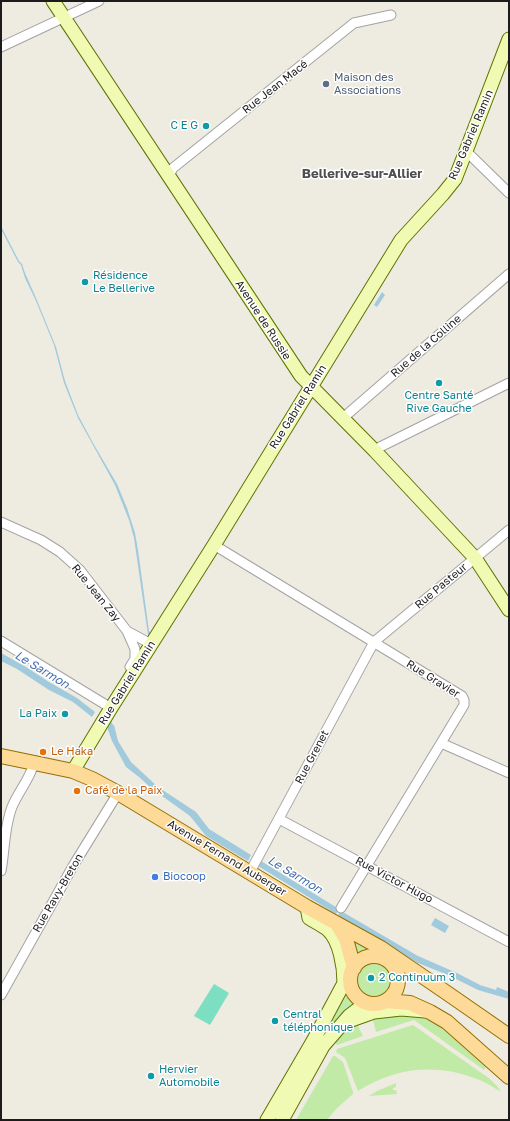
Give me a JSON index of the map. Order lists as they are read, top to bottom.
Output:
{
  "streets": {
    "main road": ["Avenue Fernand Auberger"],
    "street": [
      "Rue Jean Macé",
      "Rue Gabriel Ramin",
      "Avenue de Russie",
      "Rue de la Colline",
      "Rue Pasteur",
      "Rue Jean Zay",
      "Rue Gravier",
      "Rue Grenet",
      "Rue Victor Hugo",
      "Rue Ravy-Breton"
    ]
  },
  "crossings": [
    ["Rue Jean Macé", "Avenue de Russie"],
    ["Rue Gabriel Ramin", "Avenue de Russie"],
    ["Rue Gabriel Ramin", "Rue Jean Zay"],
    ["Rue Gabriel Ramin", "Rue Gravier"],
    ["Rue Gabriel Ramin", "Avenue Fernand Auberger"],
    ["Avenue de Russie", "Rue de la Colline"],
    ["Avenue de Russie", "Rue Pasteur"],
    ["Rue Pasteur", "Rue Gravier"],
    ["Rue Pasteur", "Rue Grenet"],
    ["Rue Gravier", "Rue Grenet"],
    ["Rue Gravier", "Rue Victor Hugo"],
    ["Rue Grenet", "Avenue Fernand Auberger"],
    ["Rue Grenet", "Rue Victor Hugo"],
    ["Avenue Fernand Auberger", "Rue Ravy-Breton"]
  ],
  "districts": ["Bellerive-sur-Allier"],
  "water": ["Le Sarmon"],
  "places": [
    "Maison des Associations",
    "C E G",
    "Résidence Le Bellerive",
    "Centre Santé Rive Gauche",
    "La Paix",
    "Le Haka",
    "Café de la Paix",
    "Biocoop",
    "2 Continuum 3",
    "Central téléphonique",
    "Hervier Automobile"
  ]
}
